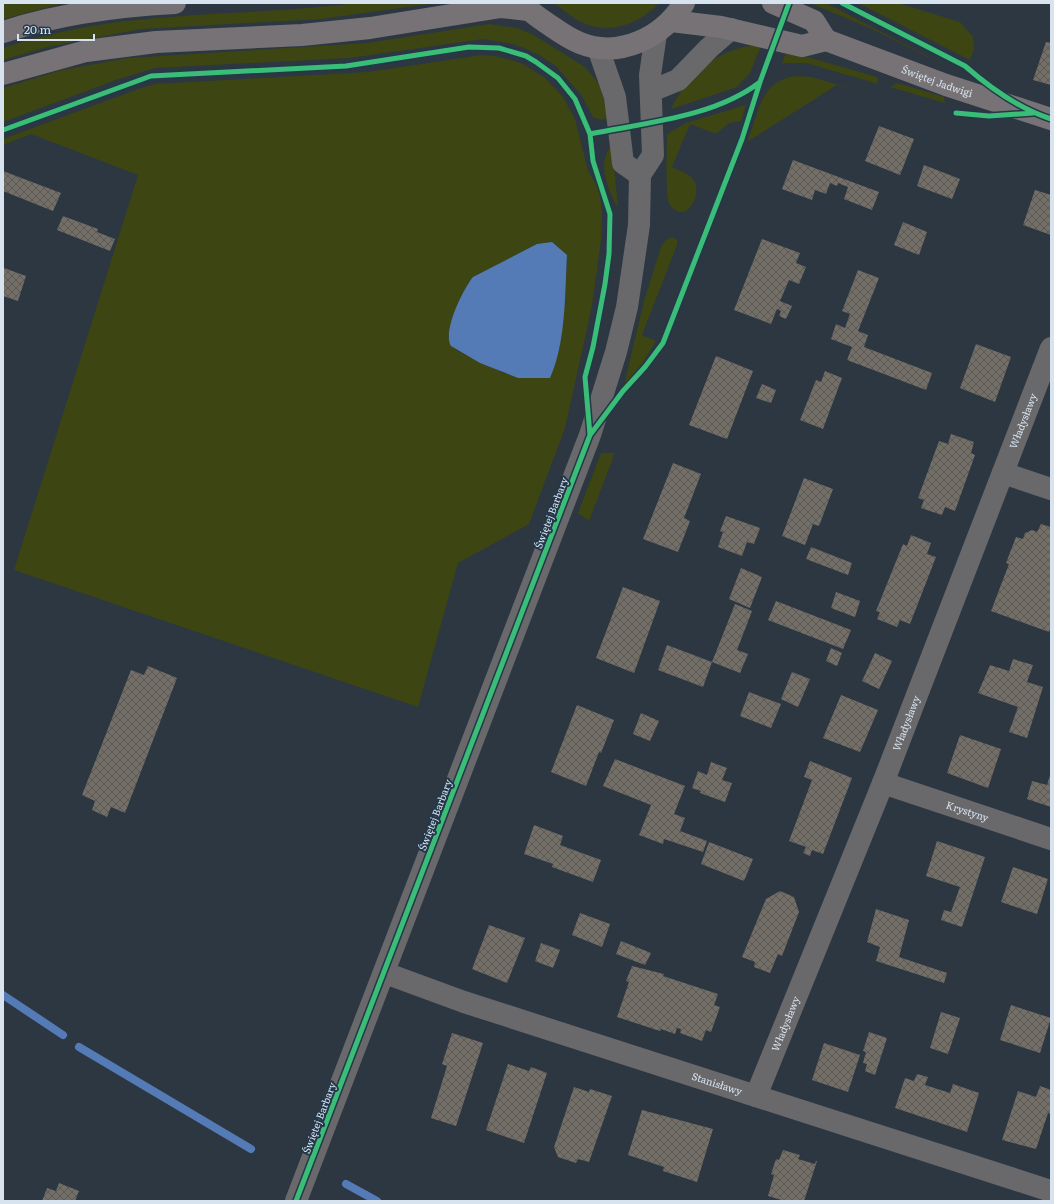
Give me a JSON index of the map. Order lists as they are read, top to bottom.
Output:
{
  "streets": {
    "main road": ["Świętej Jadwigi"],
    "street": [
      "Władysławy",
      "Świętej Barbary",
      "Krystyny",
      "Stanisławy"
    ]
  },
  "crossings": [
    ["Władysławy", "Krystyny"],
    ["Władysławy", "Stanisławy"],
    ["Świętej Barbary", "Stanisławy"]
  ],
  "scale_bar": "20 m"
}
